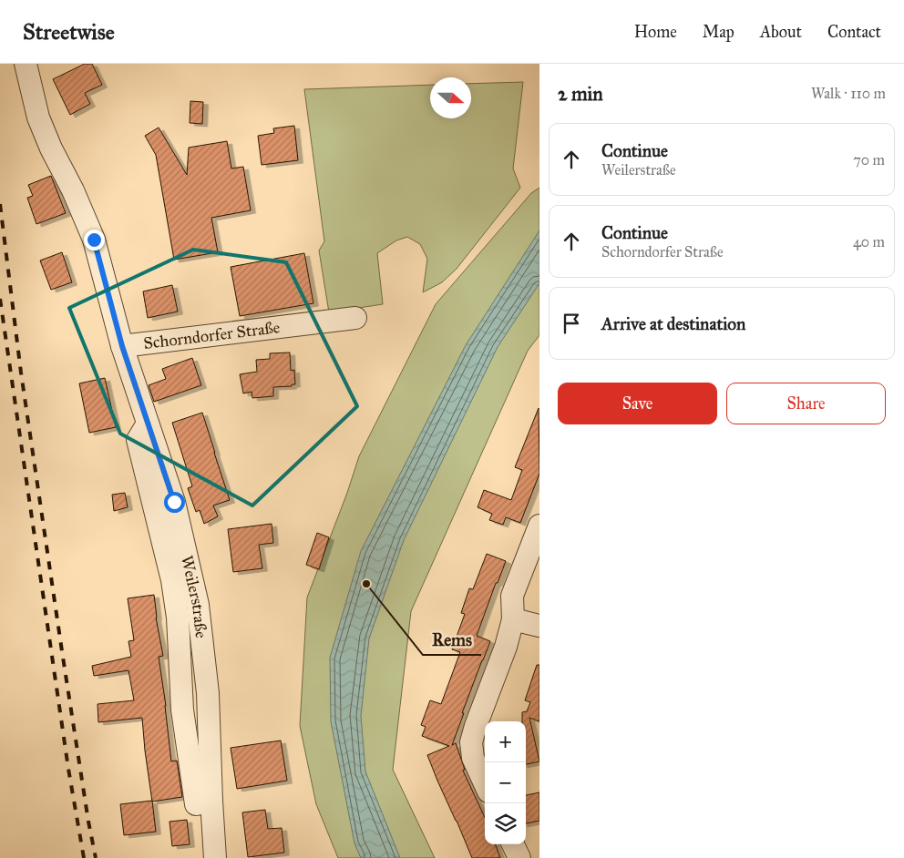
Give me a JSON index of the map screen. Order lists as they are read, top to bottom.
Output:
{
  "streets": {
    "street": ["Schorndorfer Straße", "Weilerstraße"]
  },
  "crossings": [
    ["Schorndorfer Straße", "Weilerstraße"]
  ],
  "places": ["Rems"],
  "north": "right",
  "page": {
    "header": "Streetwise",
    "nav": [
      "Home",
      "Map",
      "About",
      "Contact"
    ],
    "heading": ["2 min", "Walk · 110 m"],
    "list": [
      ["Continue", "Weilerstraße", "70 m"],
      ["Continue", "Schorndorfer Straße", "40 m"],
      "Arrive at destination"
    ],
    "buttons": ["Save", "Share"],
    "map_buttons": ["+", "−"]
  }
}
